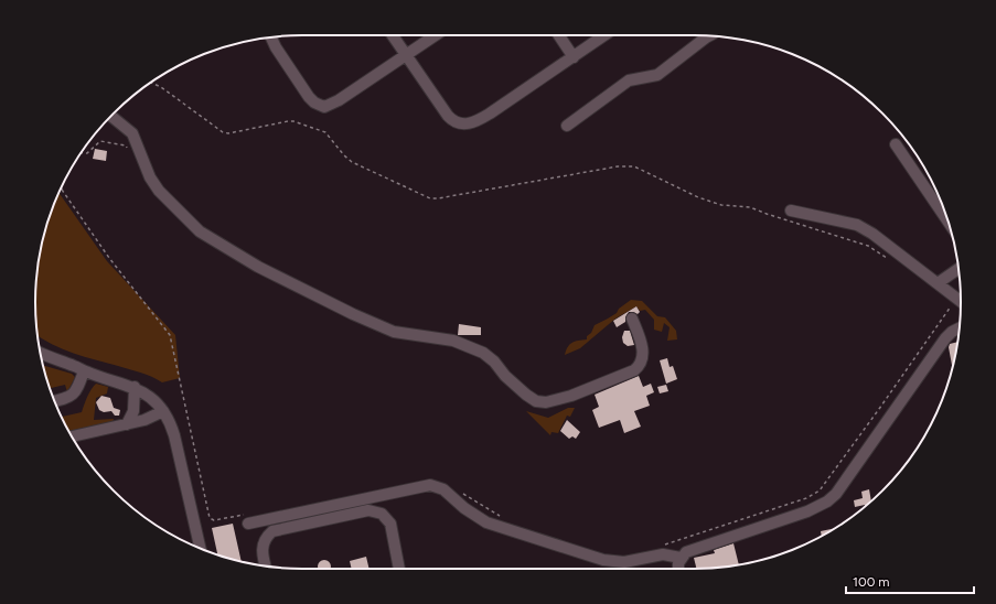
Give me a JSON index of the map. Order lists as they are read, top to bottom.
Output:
{
  "scale_bar": "100 m"
}
